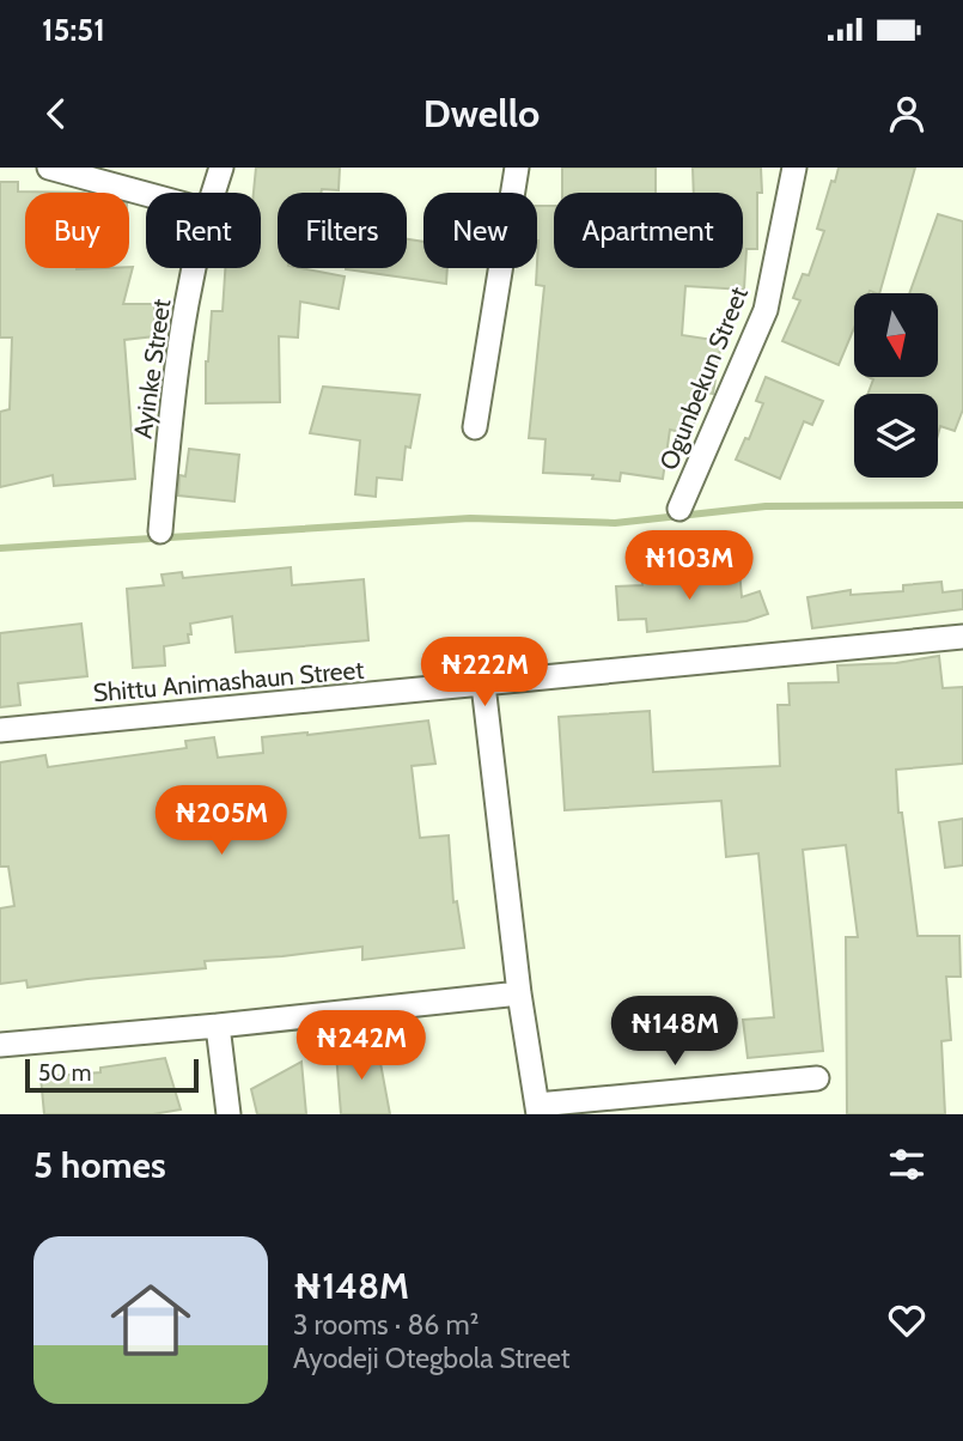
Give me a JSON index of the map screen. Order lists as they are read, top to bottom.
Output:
{
  "streets": {
    "street": ["Ayinke Street", "Ogunbekun Street", "Shittu Animashaun Street"]
  },
  "scale_bar": "50 m",
  "north": "bottom",
  "page": {
    "status": "15:51",
    "header": "Dwello",
    "chip": [
      "Buy",
      "Rent",
      "Filters",
      "New",
      "Apartment"
    ],
    "price": [
      "₦103M",
      "₦222M",
      "₦205M",
      "₦148M",
      "₦242M"
    ],
    "scale": "50 m",
    "heading": "5 homes",
    "list": [
      {
        "name": "₦148M",
        "note": "3 rooms · 86 m² · Ayodeji Otegbola Street"
      }
    ]
  }
}
